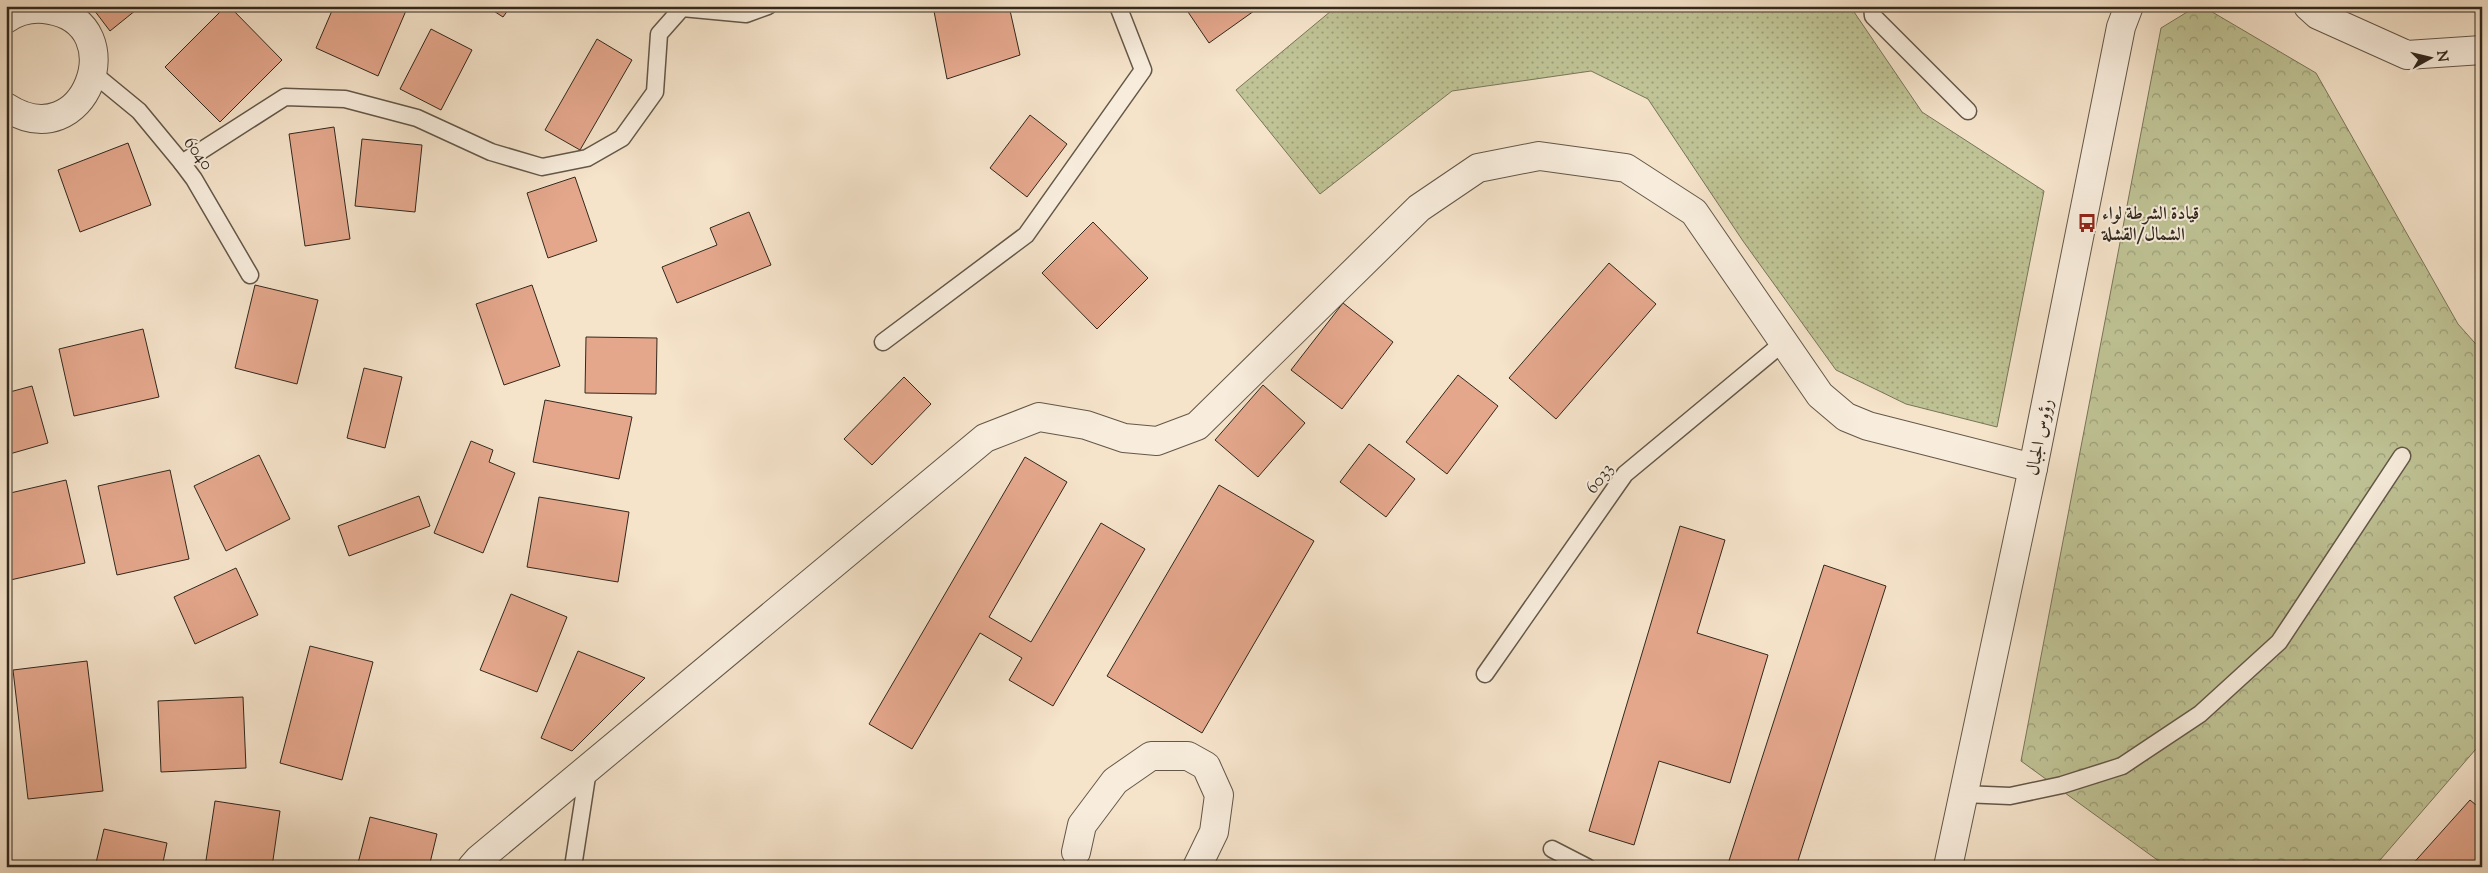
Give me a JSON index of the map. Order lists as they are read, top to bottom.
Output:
{
  "streets": {
    "street": ["رؤوس الجبال"],
    "lane": ["6040", "6033"]
  },
  "places": {
    "bus stop": ["قيادة الشرطة لواء الشمال/القشلة"]
  },
  "north": "right"
}
